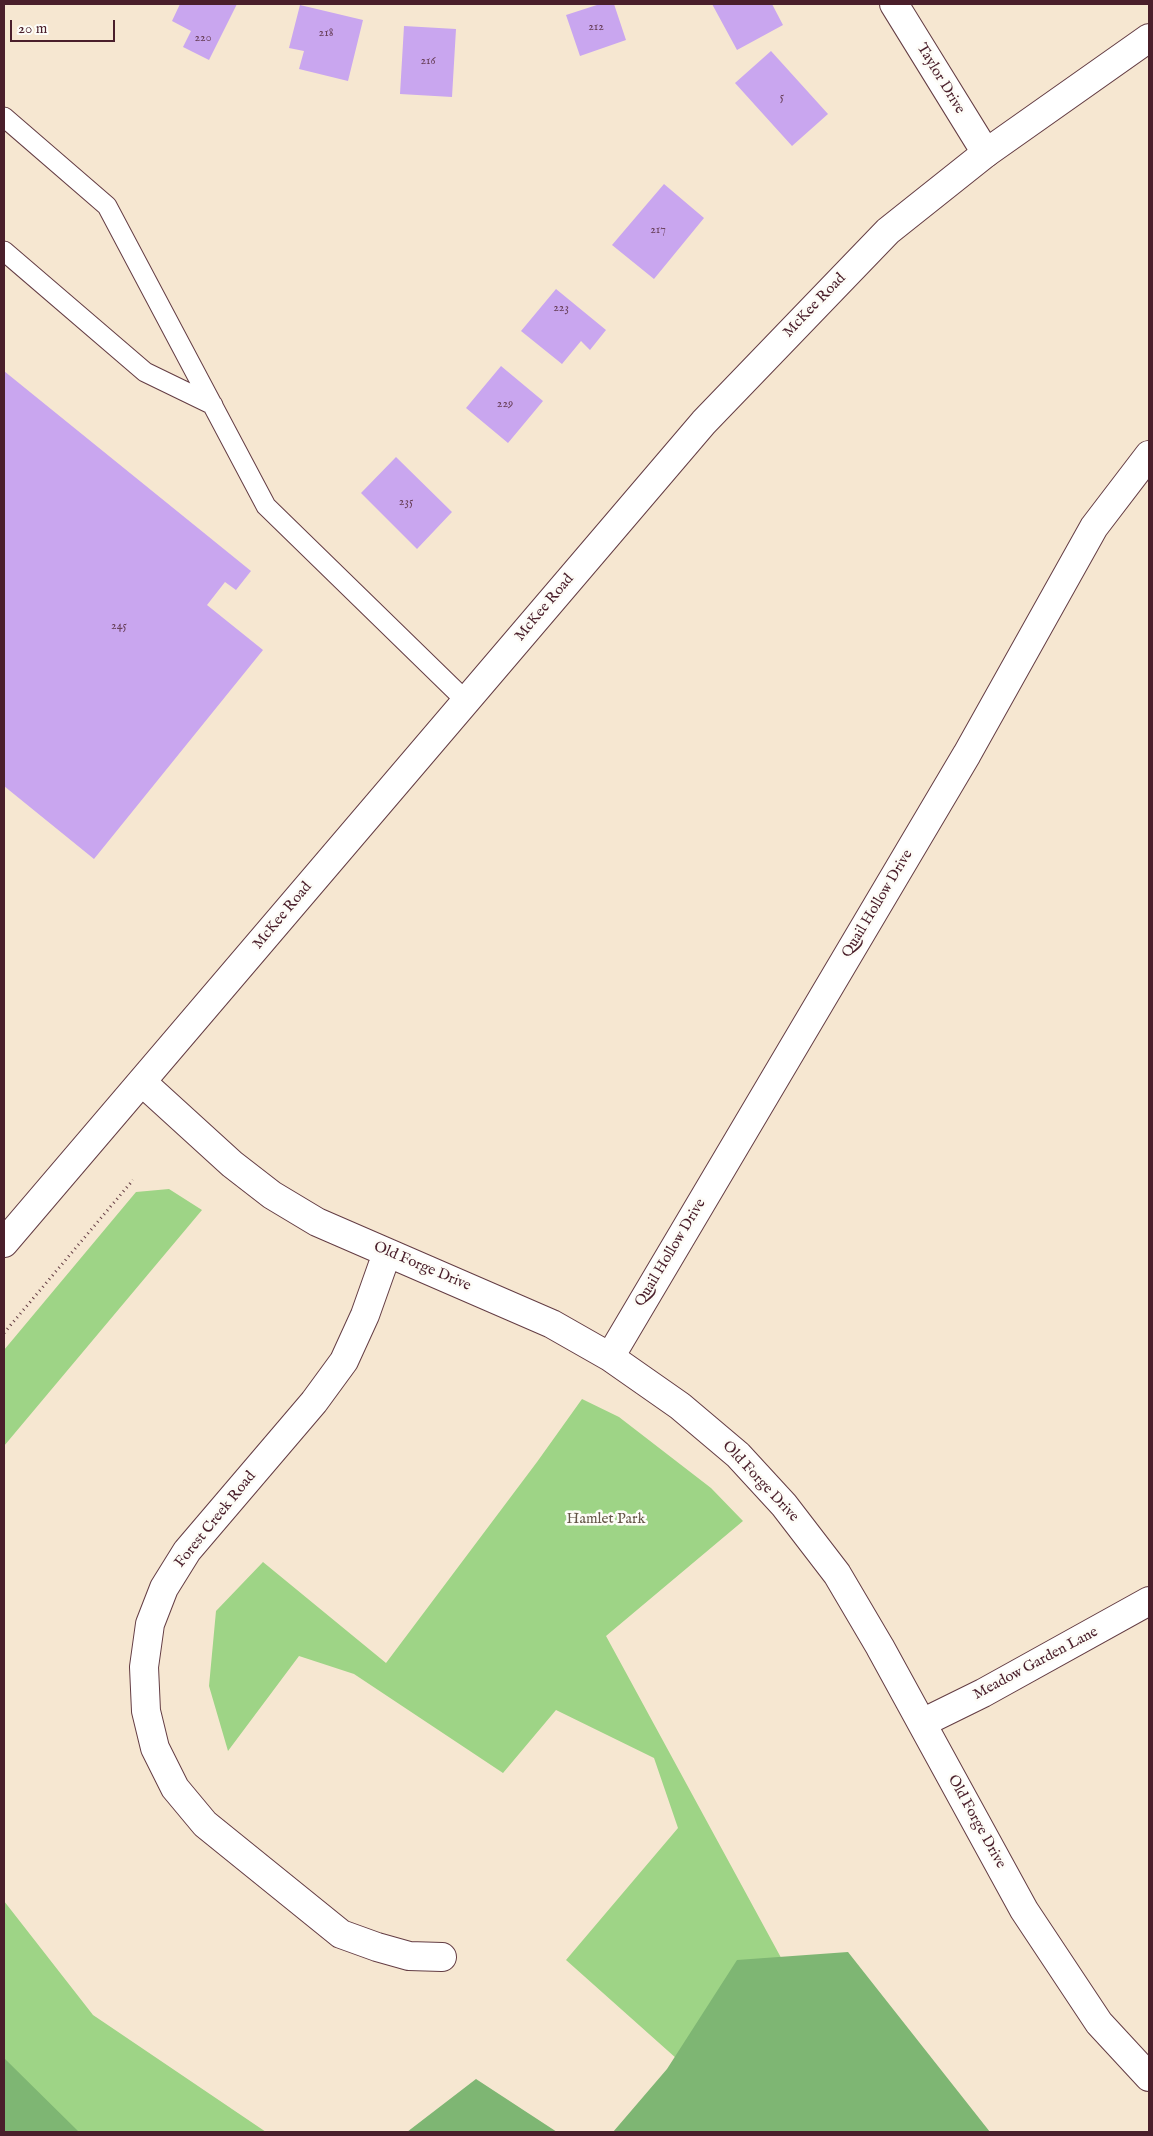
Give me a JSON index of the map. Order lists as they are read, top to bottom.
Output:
{
  "streets": {
    "street": [
      "Taylor Drive",
      "McKee Road",
      "Quail Hollow Drive",
      "Old Forge Drive",
      "Forest Creek Road",
      "Meadow Garden Lane"
    ]
  },
  "crossings": [
    ["Taylor Drive", "McKee Road"],
    ["McKee Road", "Old Forge Drive"],
    ["Quail Hollow Drive", "Old Forge Drive"],
    ["Old Forge Drive", "Forest Creek Road"],
    ["Old Forge Drive", "Meadow Garden Lane"]
  ],
  "parks": ["Hamlet Park"],
  "house_numbers": [
    "212",
    "218",
    "220",
    "216",
    "5",
    "217",
    "223",
    "229",
    "235",
    "245"
  ],
  "scale_bar": "20 m"
}
